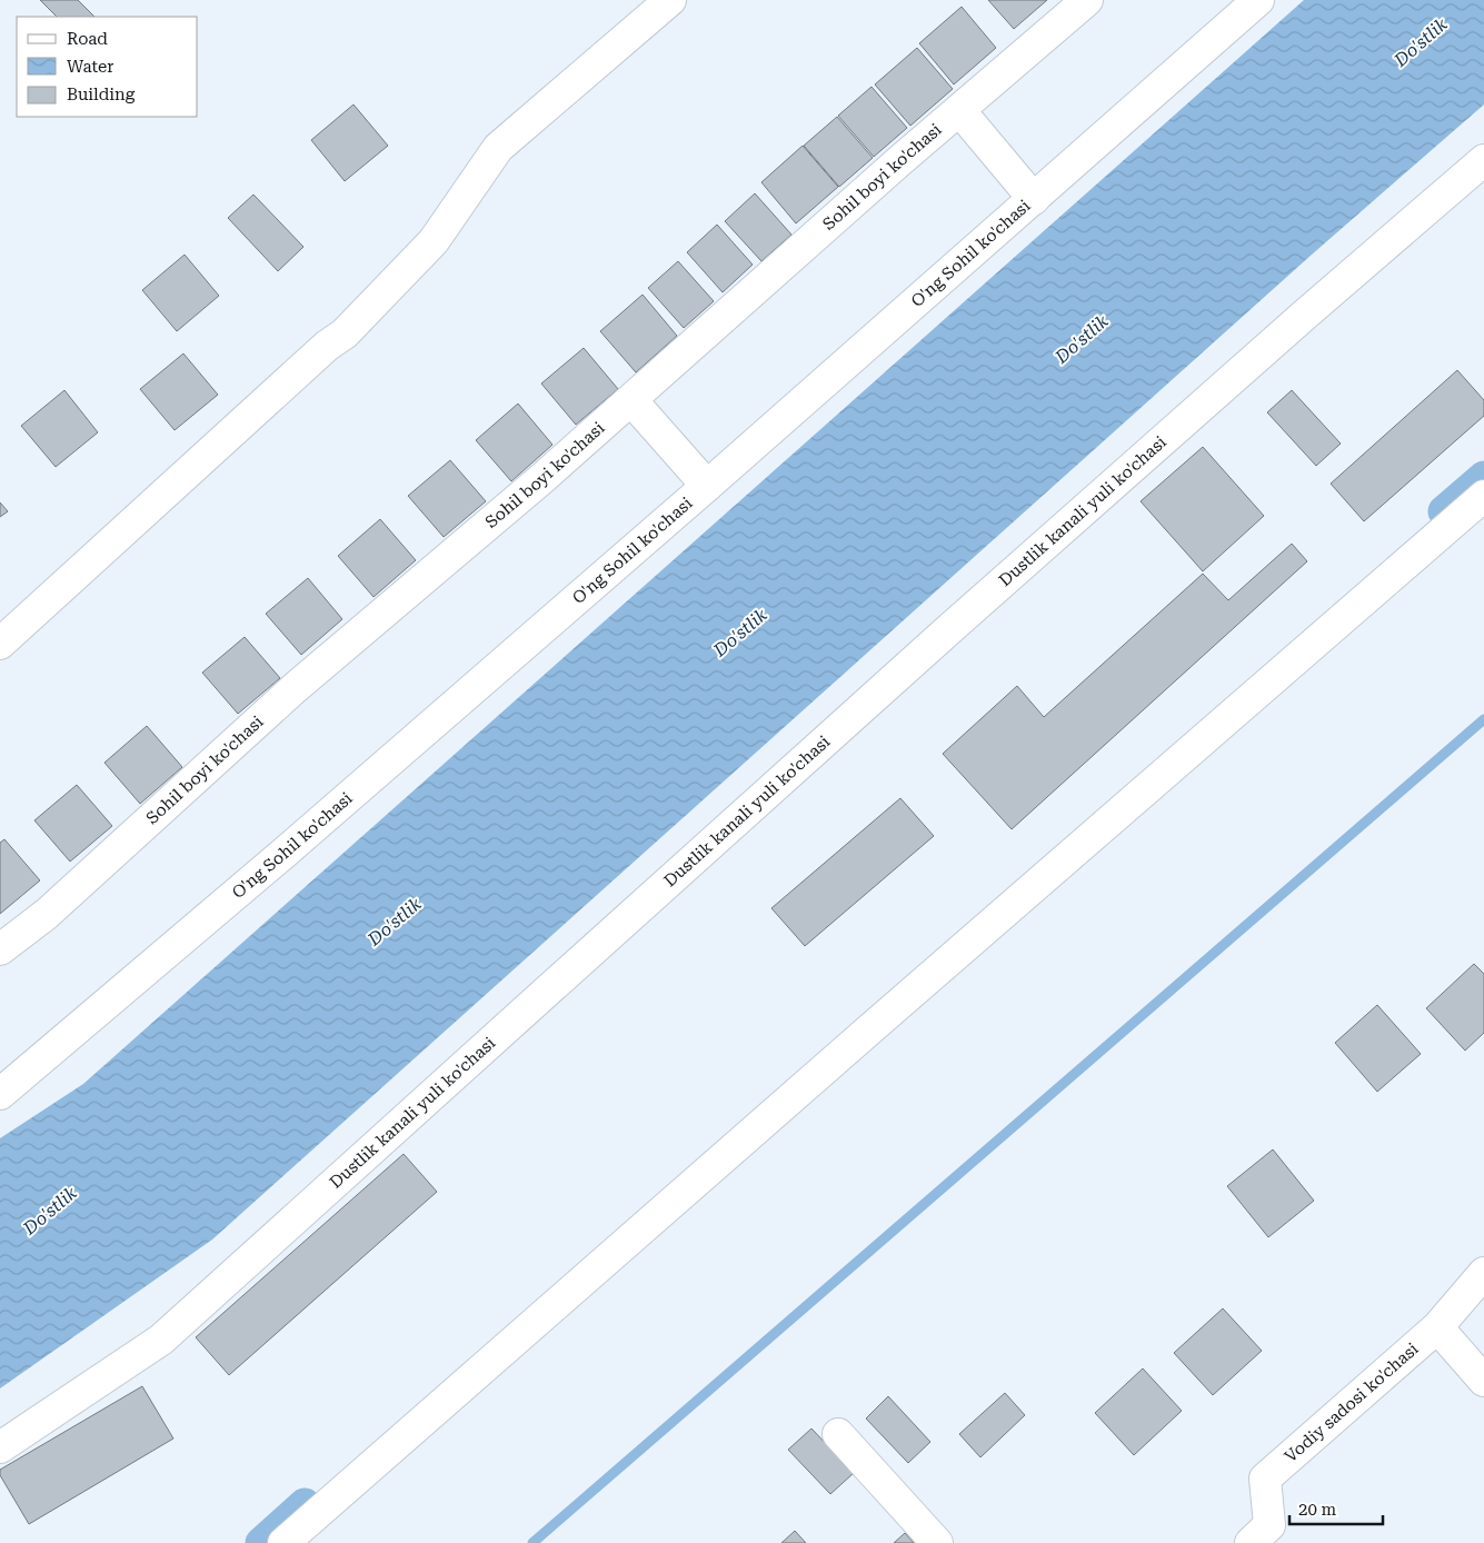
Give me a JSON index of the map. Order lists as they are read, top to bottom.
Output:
{
  "streets": {
    "street": [
      "Sohil boyi ko'chasi",
      "O'ng Sohil ko'chasi",
      "Dustlik kanali yuli ko'chasi",
      "Vodiy sadosi ko'chasi"
    ]
  },
  "water": ["Do'stlik"],
  "legend": ["Road", "Water", "Building"],
  "scale_bar": "20 m"
}
